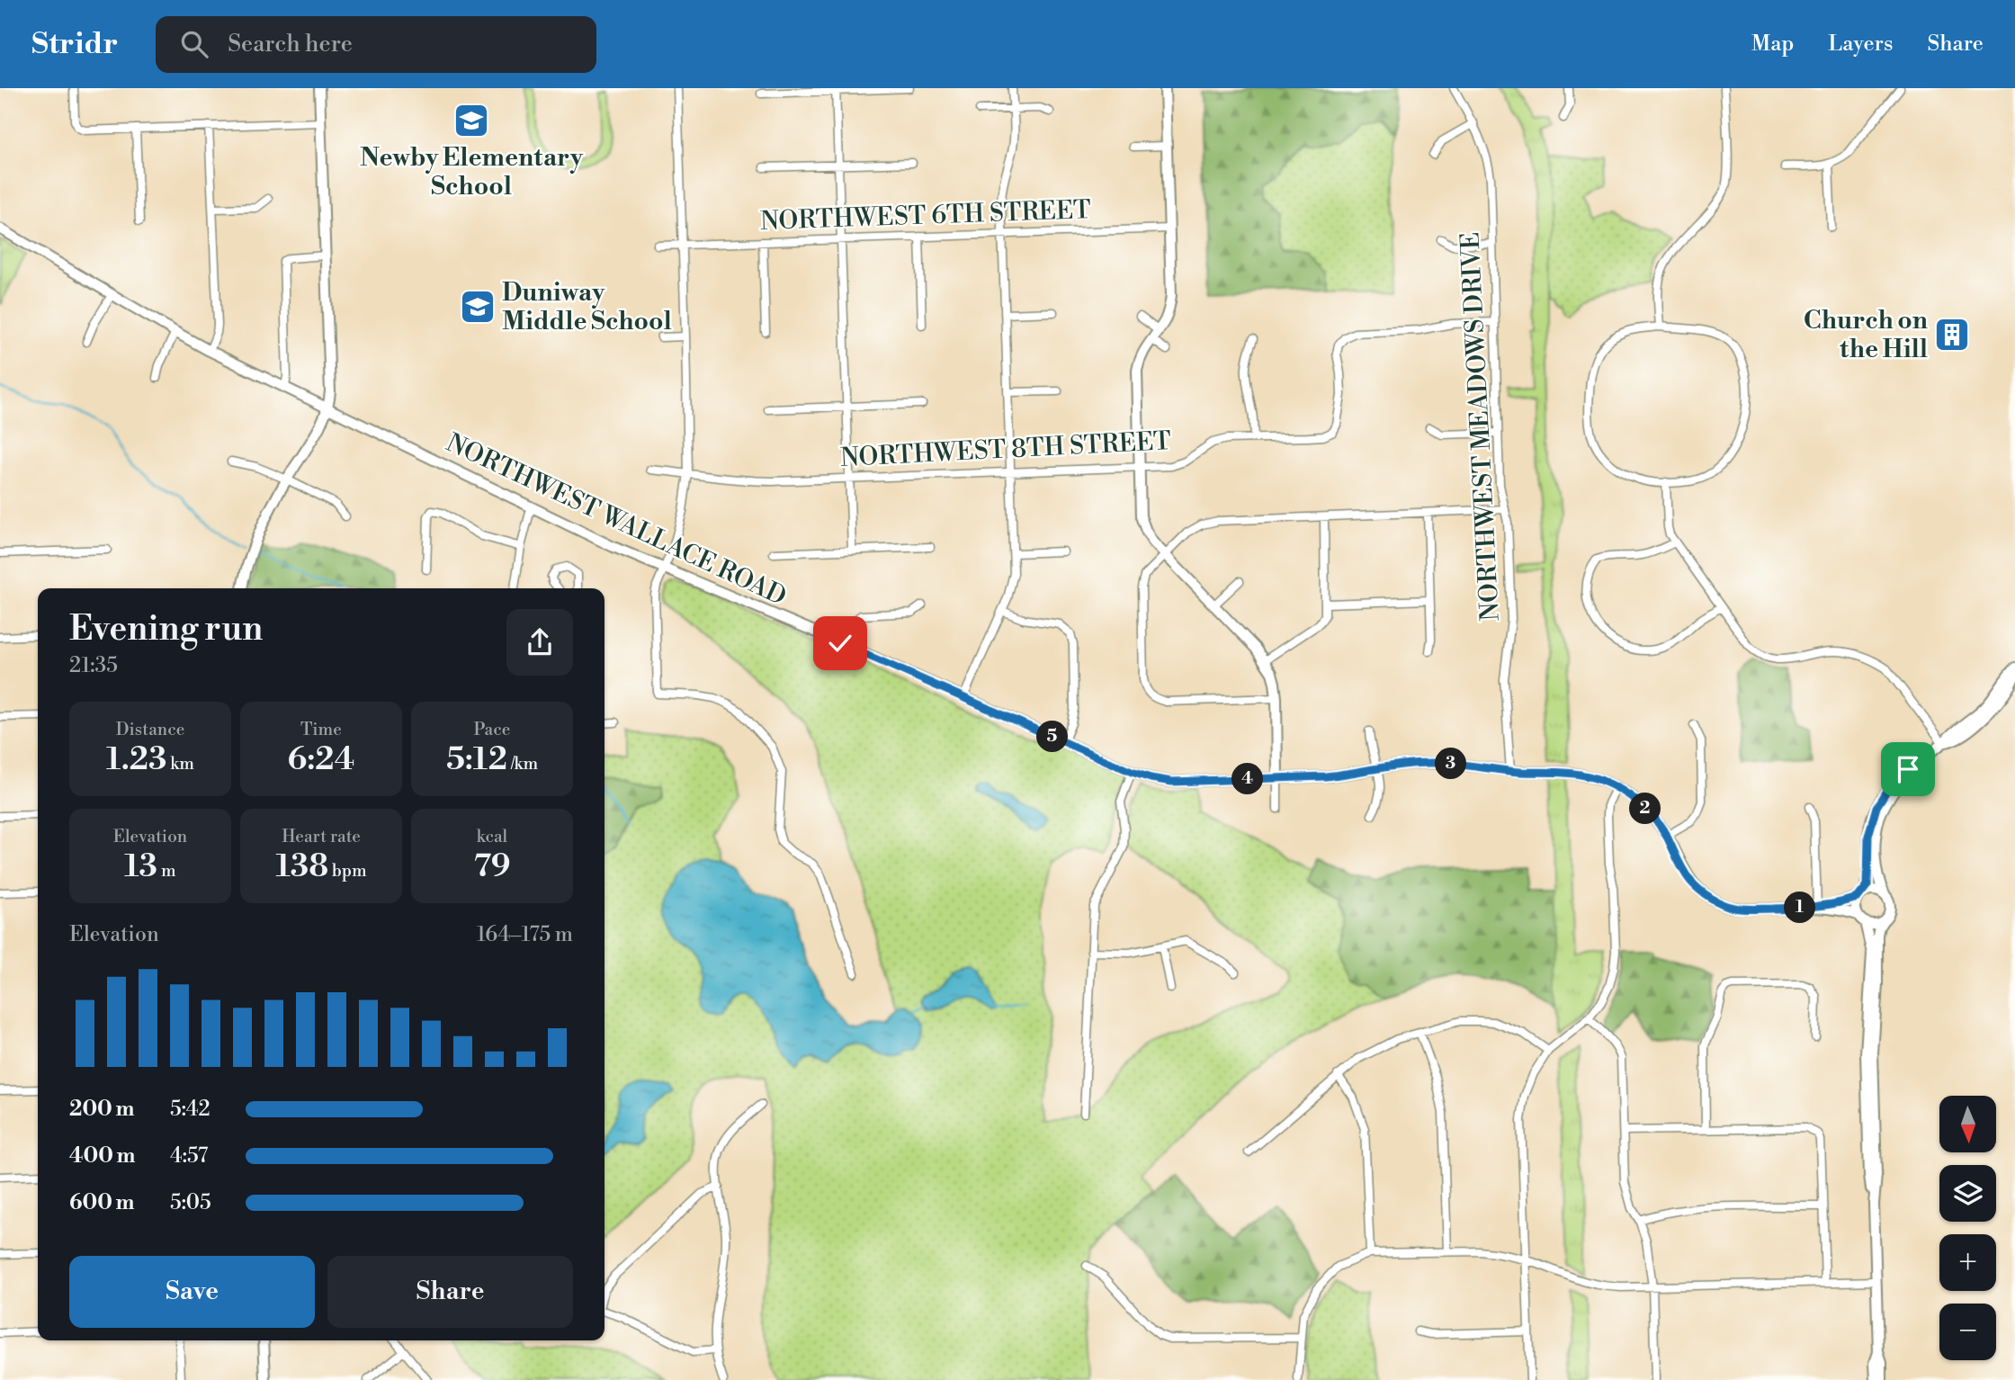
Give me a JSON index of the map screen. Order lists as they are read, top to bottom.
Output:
{
  "streets": {
    "street": [
      "NORTHWEST 6TH STREET",
      "NORTHWEST MEADOWS DRIVE",
      "NORTHWEST 8TH STREET",
      "NORTHWEST WALLACE ROAD"
    ]
  },
  "crossings": [
    ["NORTHWEST MEADOWS DRIVE", "NORTHWEST 8TH STREET"],
    ["NORTHWEST MEADOWS DRIVE", "NORTHWEST WALLACE ROAD"]
  ],
  "places": {
    "school or university": ["Newby Elementary School", "Duniway Middle School"],
    "building": ["Church on the Hill"]
  },
  "north": "bottom",
  "page": {
    "header": "Stridr",
    "search": "Search here",
    "nav": ["Map", "Layers", "Share"],
    "heading": ["Evening run", "21:35"],
    "stats": [
      ["Distance", "1.23 km"],
      ["Time", "6:24"],
      ["Pace", "5:12 /km"],
      ["Elevation", "13 m"],
      ["Heart rate", "138 bpm"],
      ["kcal", "79"]
    ],
    "pins": [
      "5",
      "3",
      "4",
      "2",
      "1"
    ],
    "chart": ["Elevation", "164–175 m"],
    "list": [
      {
        "name": "200 m",
        "note": "5:42"
      },
      {
        "name": "400 m",
        "note": "4:57"
      },
      {
        "name": "600 m",
        "note": "5:05"
      }
    ],
    "map_buttons": ["+", "−"],
    "buttons": ["Save", "Share"]
  }
}
